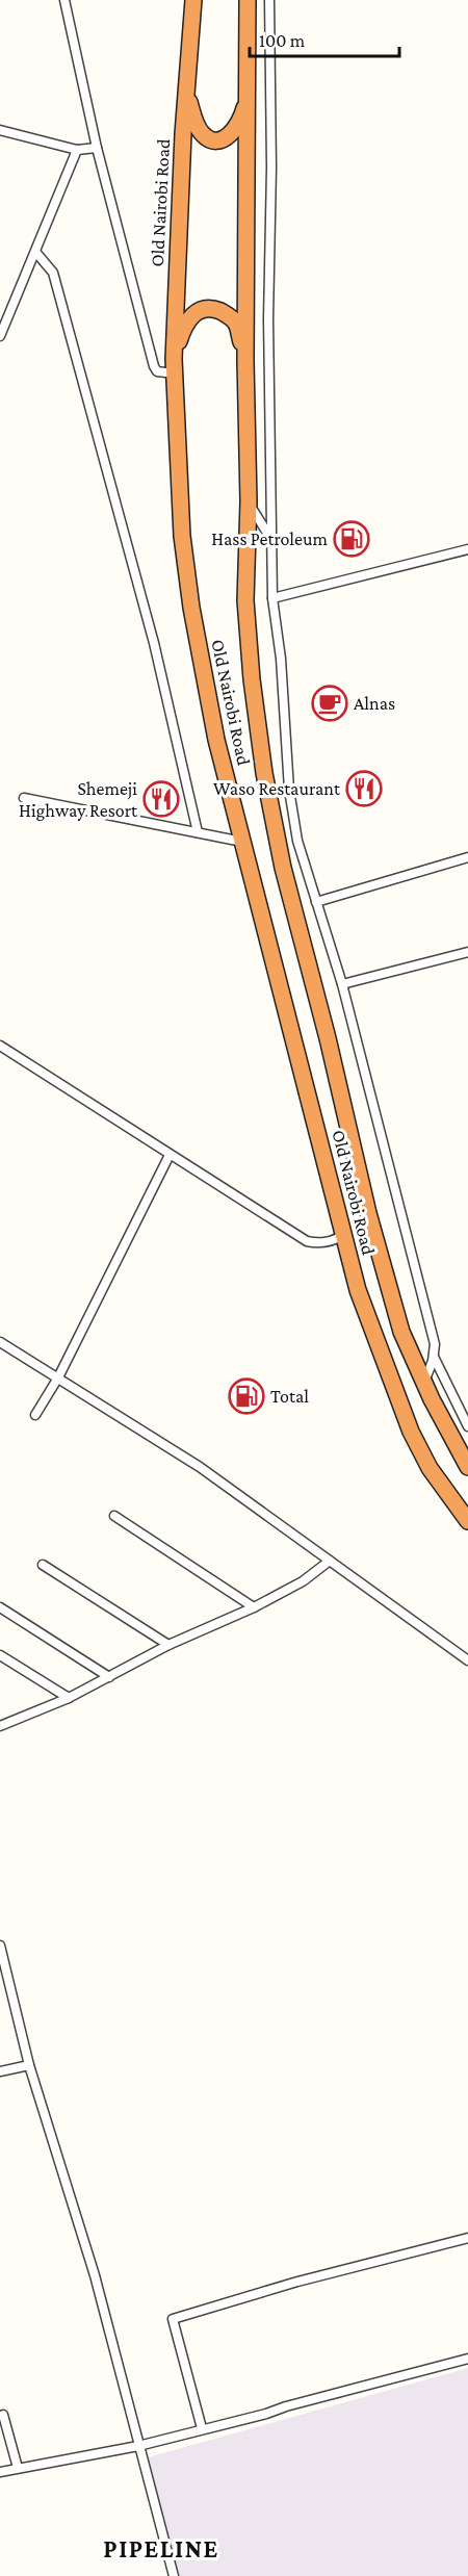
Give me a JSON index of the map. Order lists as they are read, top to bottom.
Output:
{
  "streets": {
    "highway": ["Old Nairobi Road"]
  },
  "districts": ["PIPELINE"],
  "places": {
    "fuel station": ["Hass Petroleum", "Total"],
    "cafe": ["Alnas"],
    "restaurant": ["Waso Restaurant", "Shemeji Highway Resort"]
  },
  "scale_bar": "100 m"
}
